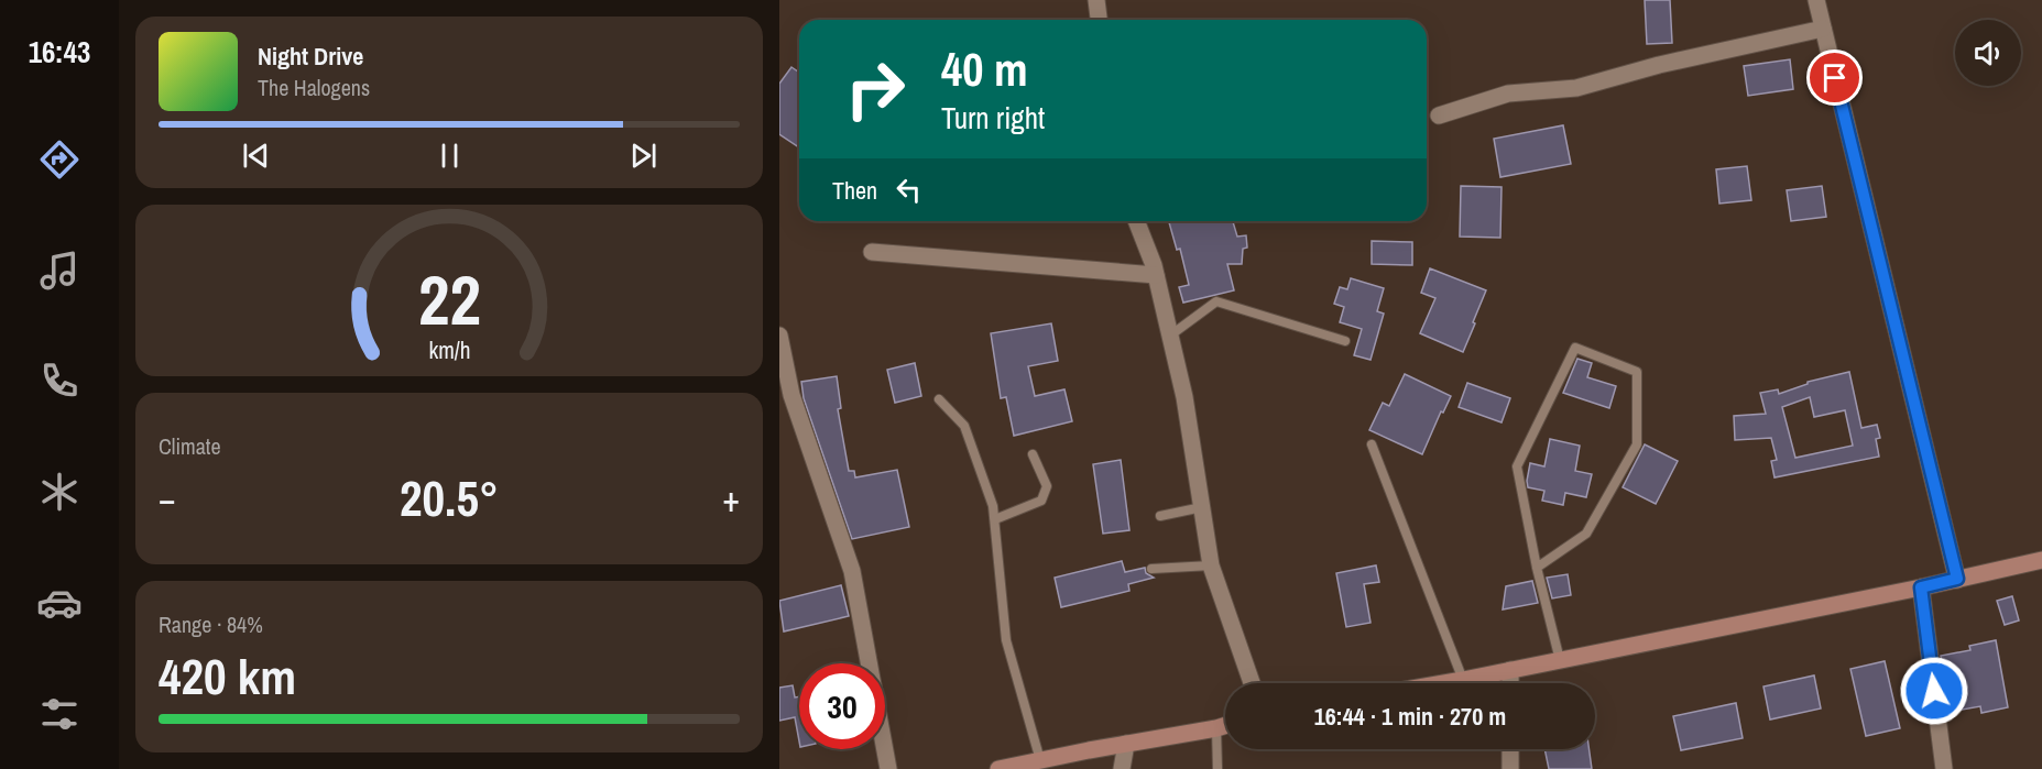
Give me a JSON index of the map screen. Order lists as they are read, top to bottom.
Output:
{
  "page": {
    "tabs": "16:43",
    "turn": ["40 m", "Turn right"],
    "song": ["Night Drive", "The Halogens"],
    "then": "Then",
    "tile": [
      "Climate",
      ["Range · 84%", "420 km"]
    ],
    "heat": ["−", "20.5°", "+"],
    "limit": "30",
    "trip": "16:44 · 1 min · 270 m",
    "gauge": ["22", "km/h"]
  }
}
